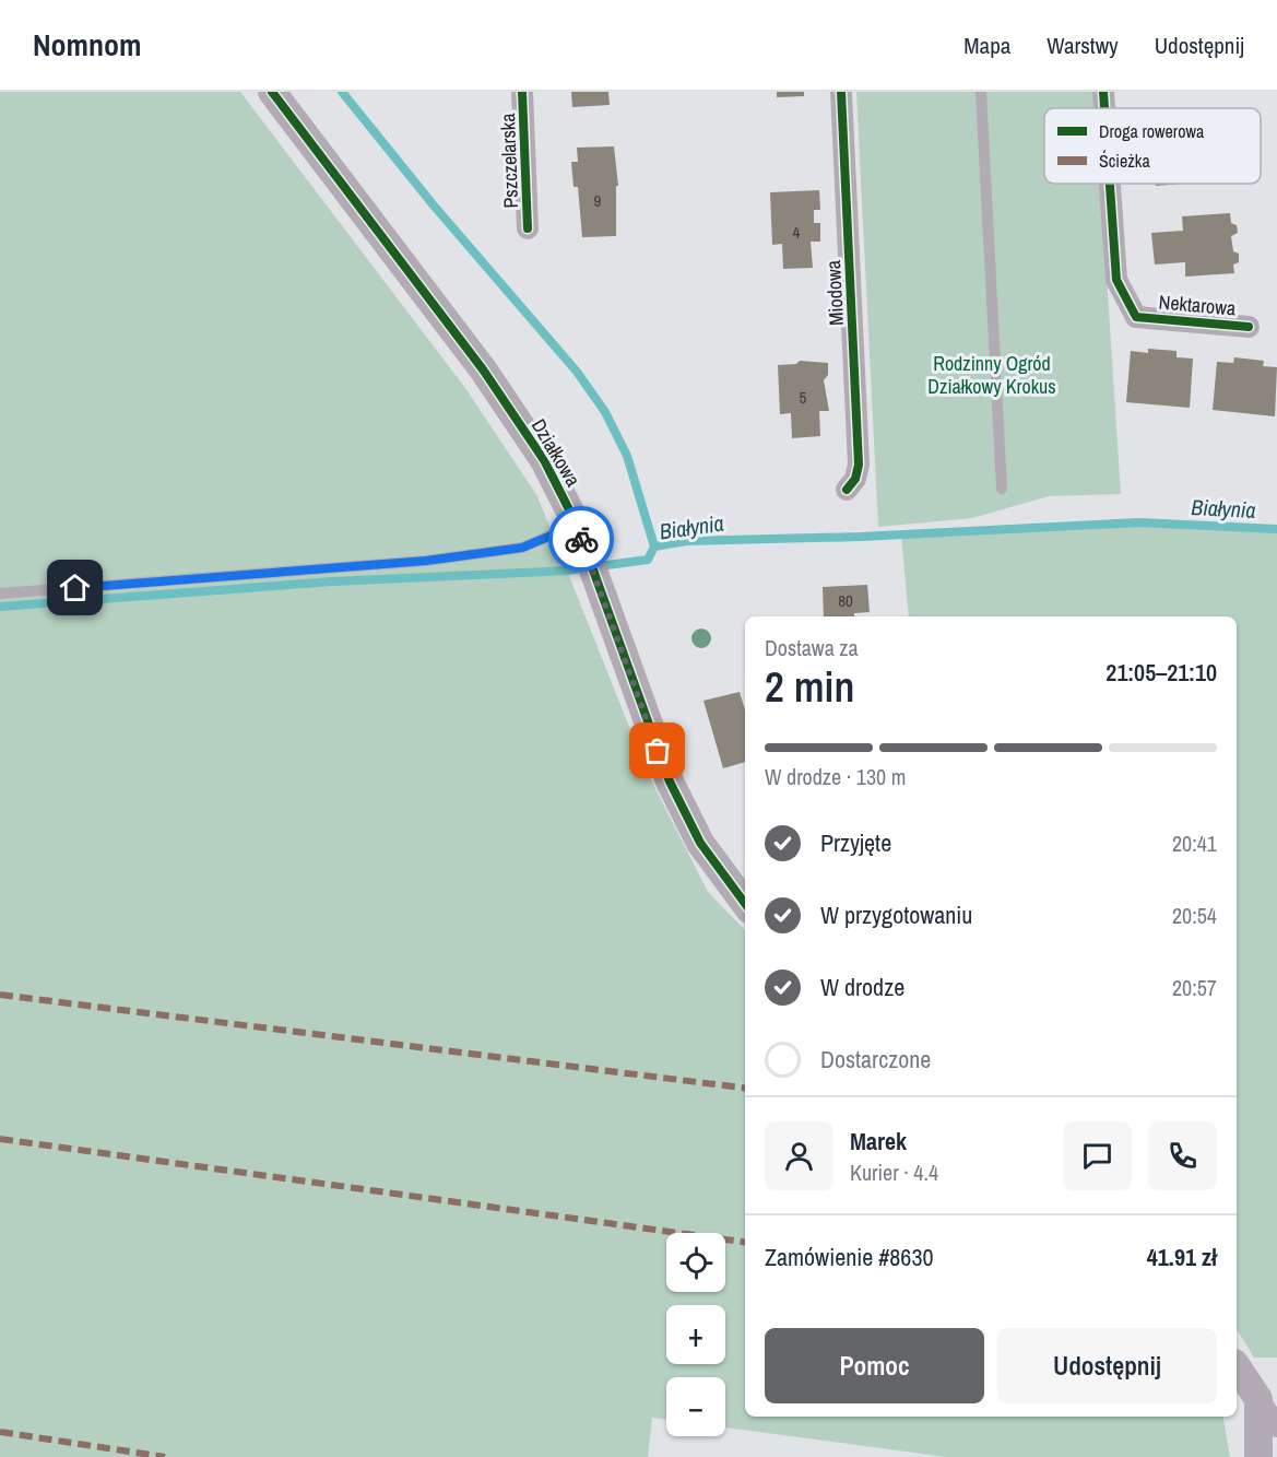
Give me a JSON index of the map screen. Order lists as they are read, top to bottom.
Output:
{
  "streets": {
    "street": [
      "Pszczelarska",
      "Miodowa",
      "Nektarowa",
      "Działkowa"
    ]
  },
  "water": ["Białynia"],
  "parks": ["Rodzinny Ogród Działkowy Krokus"],
  "house_numbers": [
    "9",
    "4",
    "5",
    "80"
  ],
  "legend": ["Droga rowerowa", "Ścieżka"],
  "page": {
    "header": "Nomnom",
    "nav": ["Mapa", "Warstwy", "Udostępnij"],
    "heading": ["2 min", "Dostawa za", "21:05–21:10"],
    "panel": [
      "Marek",
      "Kurier · 4.4",
      "Zamówienie #8630",
      "41.91 zł"
    ],
    "bar": "W drodze · 130 m",
    "list": [
      ["Przyjęte", "20:41"],
      ["W przygotowaniu", "20:54"],
      ["W drodze", "20:57"],
      "Dostarczone"
    ],
    "map_buttons": ["+", "−"],
    "buttons": ["Pomoc", "Udostępnij"]
  }
}
